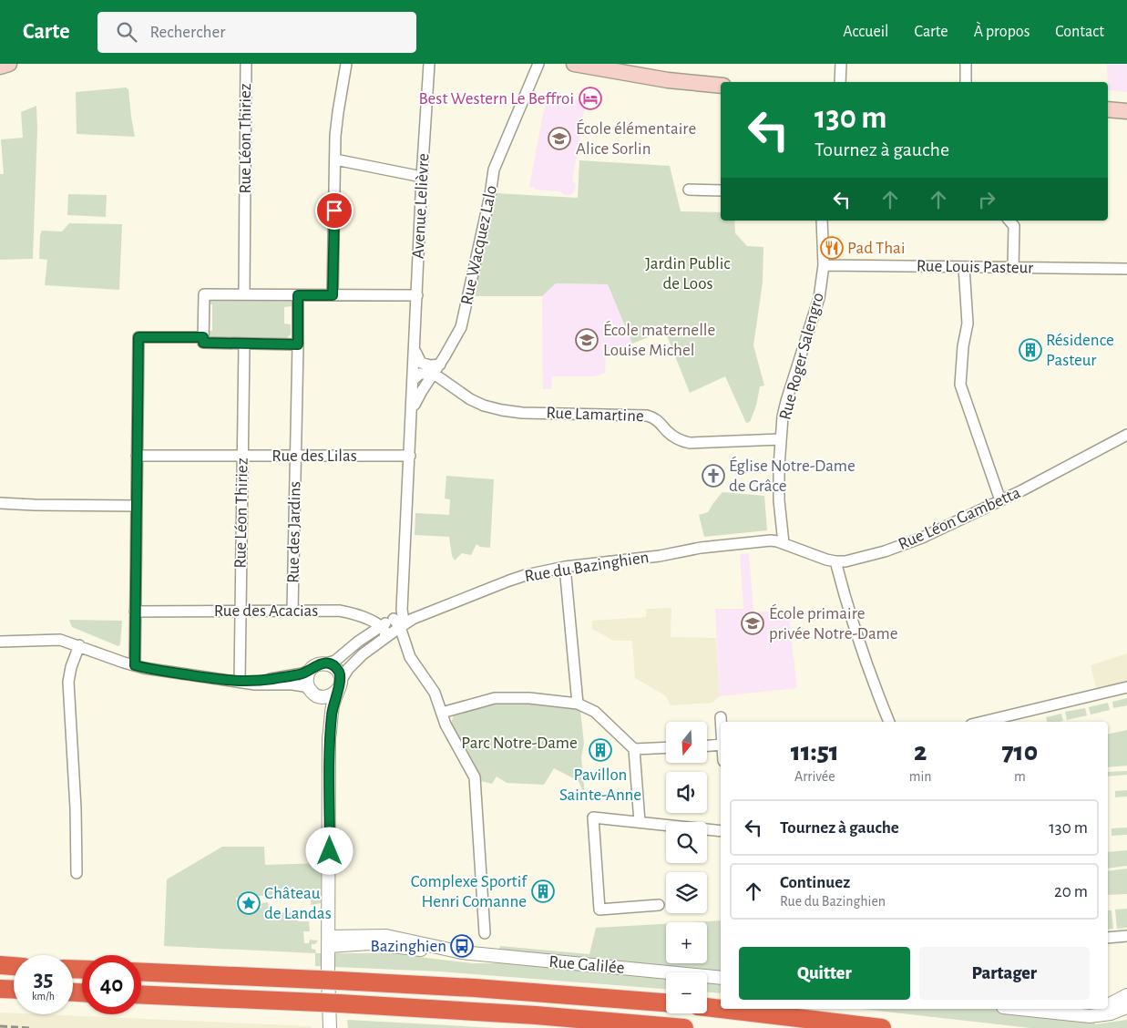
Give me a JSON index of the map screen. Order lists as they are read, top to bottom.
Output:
{
  "streets": {
    "street": [
      "Rue Léon Thiriez",
      "Avenue Lelièvre",
      "Rue Wacquez Lalo",
      "Rue Louis Pasteur",
      "Rue Roger Salengro",
      "Rue Lamartine",
      "Rue des Lilas",
      "Rue Léon Gambetta",
      "Rue des Jardins",
      "Rue du Bazinghien",
      "Rue des Acacias",
      "Rue Galilée"
    ]
  },
  "crossings": [
    ["Rue Léon Thiriez", "Rue des Lilas"],
    ["Rue Léon Thiriez", "Rue des Acacias"],
    ["Avenue Lelièvre", "Rue Wacquez Lalo"],
    ["Avenue Lelièvre", "Rue des Lilas"],
    ["Avenue Lelièvre", "Rue du Bazinghien"],
    ["Rue Wacquez Lalo", "Rue Lamartine"],
    ["Rue Louis Pasteur", "Rue Roger Salengro"],
    ["Rue Roger Salengro", "Rue Lamartine"],
    ["Rue Roger Salengro", "Rue Léon Gambetta"],
    ["Rue Roger Salengro", "Rue du Bazinghien"],
    ["Rue des Lilas", "Rue des Jardins"],
    ["Rue Léon Gambetta", "Rue du Bazinghien"],
    ["Rue des Jardins", "Rue des Acacias"],
    ["Rue du Bazinghien", "Rue des Acacias"]
  ],
  "parks": ["Jardin Public de Loos", "Parc Notre-Dame"],
  "places": {
    "hotel": ["Best Western Le Beffroi"],
    "school or university": ["École élémentaire Alice Sorlin", "École maternelle Louise Michel", "École primaire privée Notre-Dame"],
    "restaurant": ["Pad Thai"],
    "building": ["Résidence Pasteur", "Pavillon Sainte-Anne", "Complexe Sportif Henri Comanne"],
    "church": ["Église Notre-Dame de Grâce"],
    "place": ["Château de Landas"],
    "bus stop": ["Bazinghien"]
  },
  "north": "bottom",
  "page": {
    "header": "Carte",
    "search": "Rechercher",
    "nav": [
      "Accueil",
      "Carte",
      "À propos",
      "Contact"
    ],
    "turn": ["130 m", "Tournez à gauche"],
    "map_buttons": ["+", "−"],
    "eta": [
      "11:51",
      "Arrivée",
      "2",
      "min",
      "710",
      "m"
    ],
    "list": [
      {
        "name": "Tournez à gauche",
        "value": "130 m"
      },
      {
        "name": "Continuez",
        "note": "Rue du Bazinghien",
        "value": "20 m"
      }
    ],
    "buttons": ["Quitter", "Partager"],
    "speed": "35 km/h",
    "limit": "40"
  }
}
